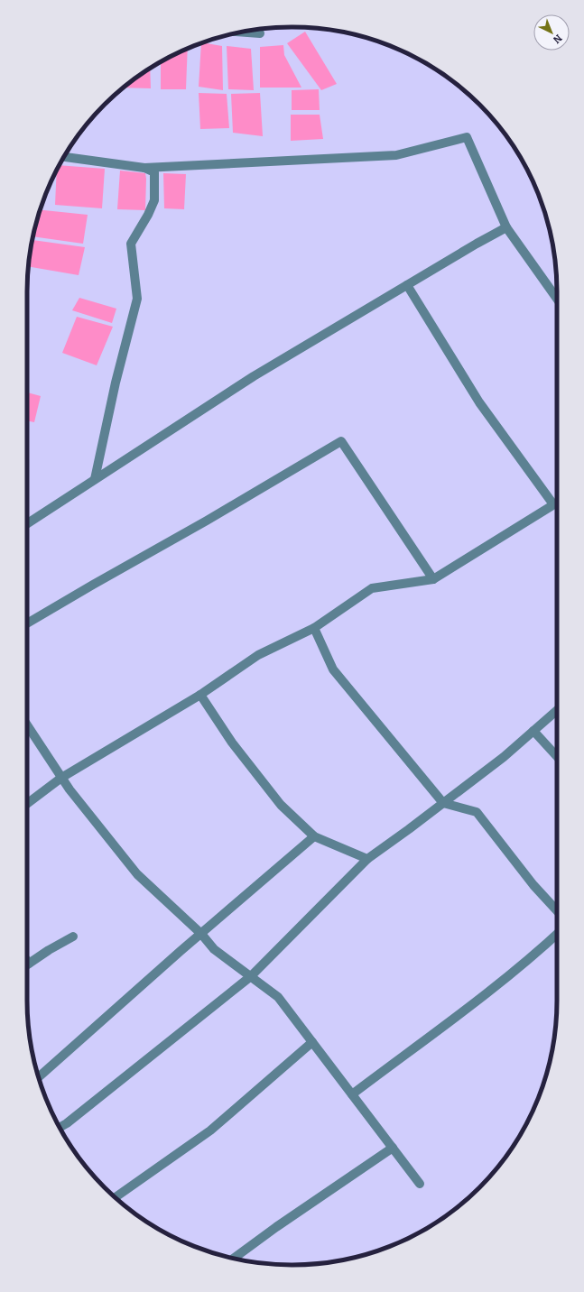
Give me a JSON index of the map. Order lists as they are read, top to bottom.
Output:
{
  "north": "bottom right"
}
